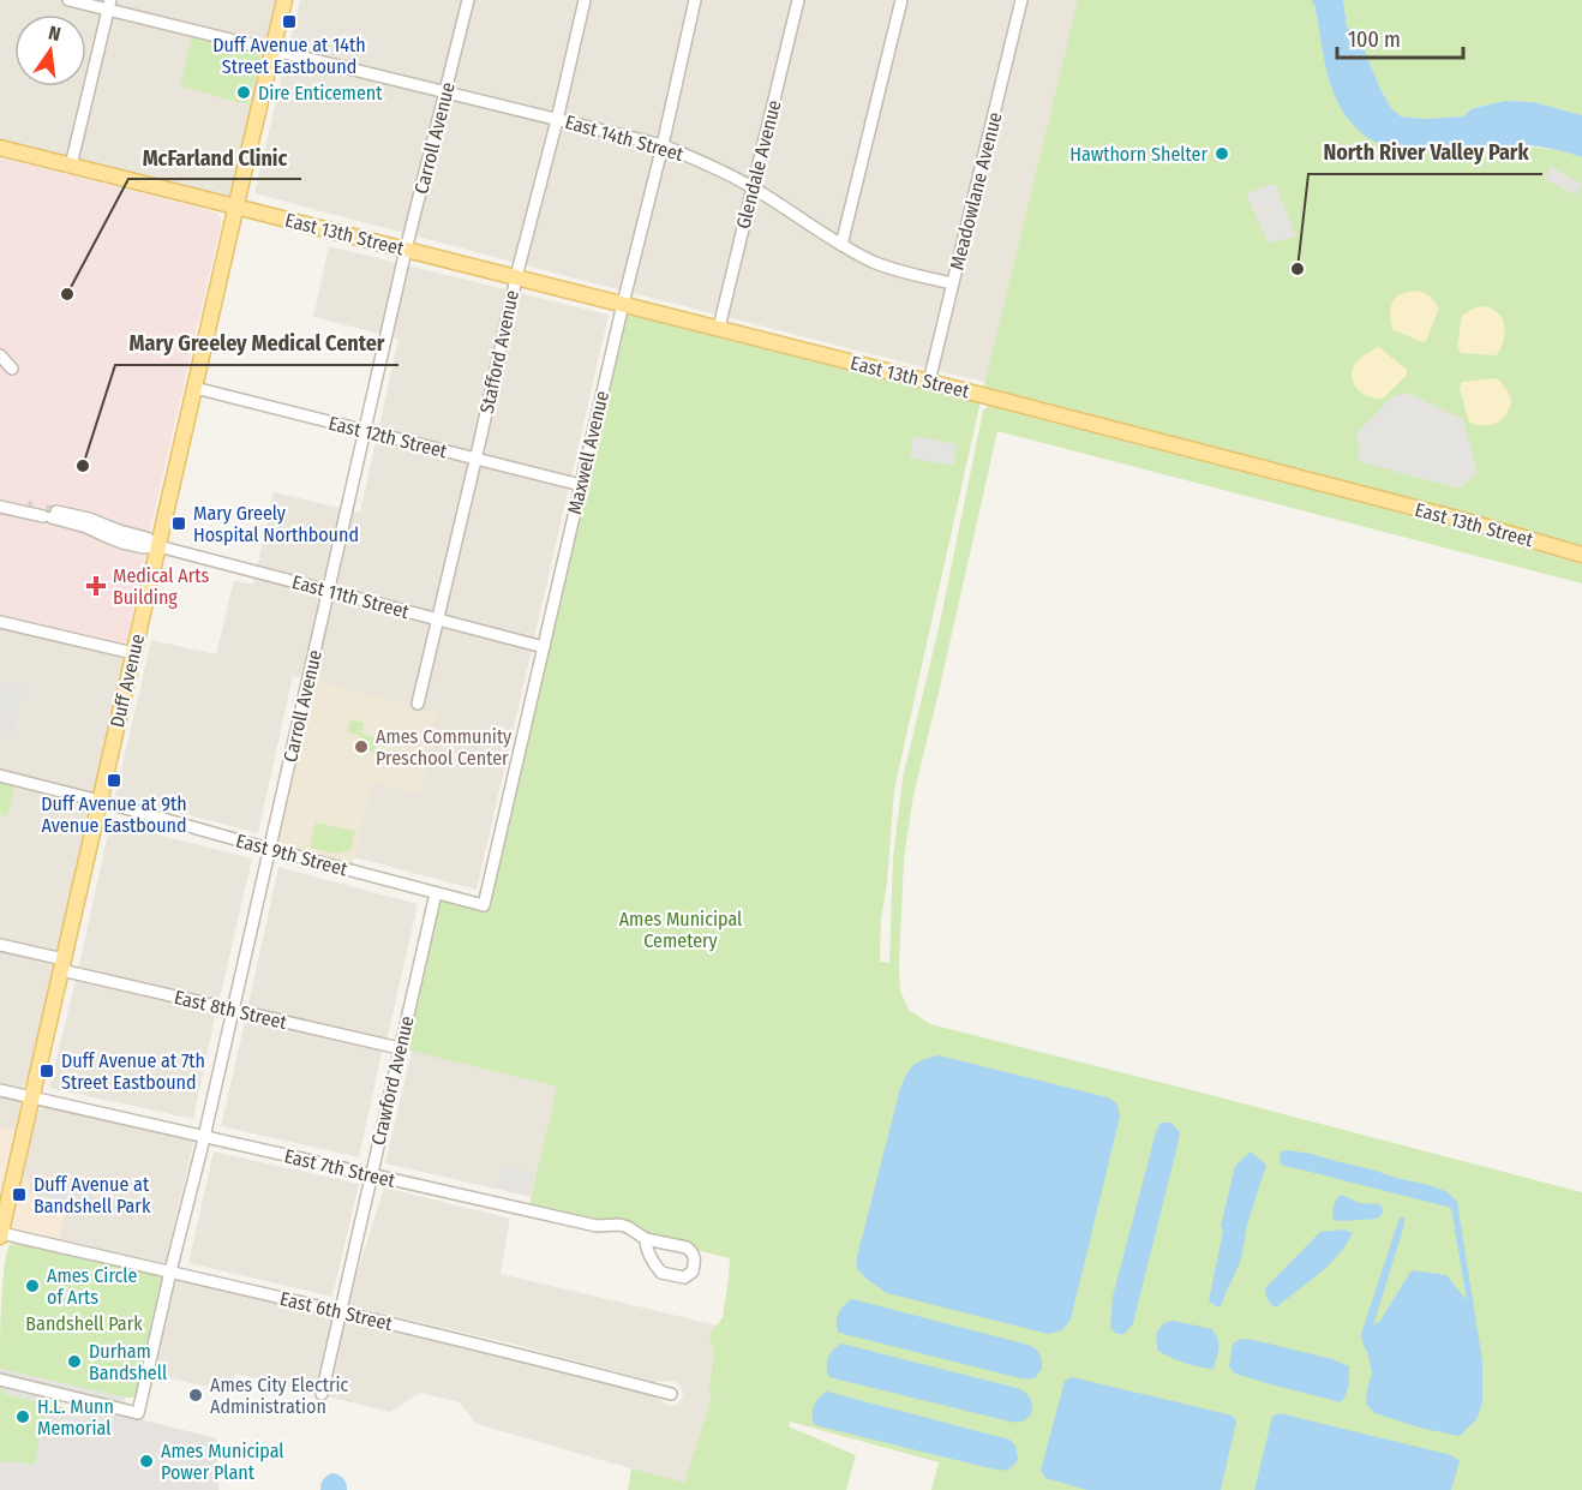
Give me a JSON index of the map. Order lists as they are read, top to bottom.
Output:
{
  "streets": {
    "main road": ["East 13th Street", "Duff Avenue"],
    "street": [
      "Carroll Avenue",
      "East 14th Street",
      "Glendale Avenue",
      "Meadowlane Avenue",
      "Stafford Avenue",
      "East 12th Street",
      "Maxwell Avenue",
      "East 11th Street",
      "East 9th Street",
      "East 8th Street",
      "Crawford Avenue",
      "East 7th Street",
      "East 6th Street"
    ]
  },
  "crossings": [
    ["Carroll Avenue", "East 14th Street"],
    ["Carroll Avenue", "East 13th Street"],
    ["Carroll Avenue", "East 12th Street"],
    ["Carroll Avenue", "East 11th Street"],
    ["Carroll Avenue", "East 9th Street"],
    ["Carroll Avenue", "East 8th Street"],
    ["Carroll Avenue", "East 7th Street"],
    ["Carroll Avenue", "East 6th Street"],
    ["East 14th Street", "Glendale Avenue"],
    ["East 14th Street", "Meadowlane Avenue"],
    ["East 14th Street", "Stafford Avenue"],
    ["East 14th Street", "Maxwell Avenue"],
    ["East 14th Street", "Duff Avenue"],
    ["Glendale Avenue", "East 13th Street"],
    ["Meadowlane Avenue", "East 13th Street"],
    ["East 13th Street", "Stafford Avenue"],
    ["East 13th Street", "Maxwell Avenue"],
    ["East 13th Street", "Duff Avenue"],
    ["Stafford Avenue", "East 12th Street"],
    ["Stafford Avenue", "East 11th Street"],
    ["East 12th Street", "Maxwell Avenue"],
    ["East 12th Street", "Duff Avenue"],
    ["Maxwell Avenue", "East 11th Street"],
    ["Maxwell Avenue", "East 9th Street"],
    ["East 11th Street", "Duff Avenue"],
    ["Duff Avenue", "East 9th Street"],
    ["Duff Avenue", "East 8th Street"],
    ["Duff Avenue", "East 7th Street"],
    ["Duff Avenue", "East 6th Street"],
    ["East 9th Street", "Crawford Avenue"],
    ["East 8th Street", "Crawford Avenue"],
    ["Crawford Avenue", "East 7th Street"],
    ["Crawford Avenue", "East 6th Street"]
  ],
  "parks": ["Ames Municipal Cemetery", "Bandshell Park"],
  "places": {
    "transit": [
      "Duff Avenue at 14th Street Eastbound",
      "Mary Greely Hospital Northbound",
      "Duff Avenue at 9th Avenue Eastbound",
      "Duff Avenue at 7th Street Eastbound",
      "Duff Avenue at Bandshell Park"
    ],
    "other": [
      "Dire Enticement",
      "Hawthorn Shelter",
      "North River Valley Park",
      "McFarland Clinic",
      "Mary Greeley Medical Center",
      "Ames Community Preschool Center",
      "Ames Circle of Arts",
      "Durham Bandshell",
      "Ames City Electric Administration",
      "H.L. Munn Memorial",
      "Ames Municipal Power Plant"
    ],
    "health": ["Medical Arts Building"]
  },
  "scale_bar": "100 m",
  "north": "top"
}
